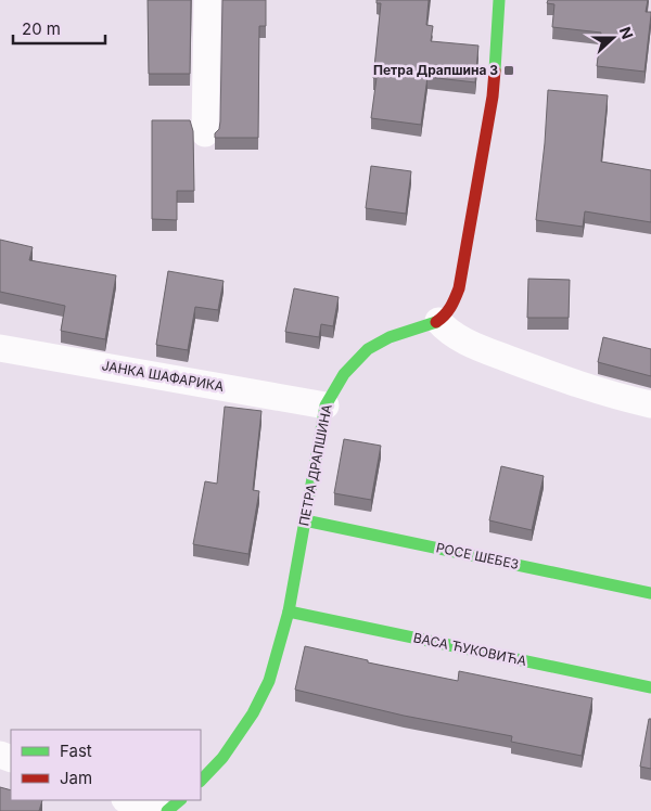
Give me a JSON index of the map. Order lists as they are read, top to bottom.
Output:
{
  "streets": {
    "street": [
      "ЈАНКА ШАФАРИКА",
      "ПЕТРА ДРАПШИНА",
      "РОСЕ ШЕБЕЗ",
      "ВАСА ЋУКОВИЋА"
    ]
  },
  "crossings": [
    ["ЈАНКА ШАФАРИКА", "ПЕТРА ДРАПШИНА"],
    ["ПЕТРА ДРАПШИНА", "РОСЕ ШЕБЕЗ"],
    ["ПЕТРА ДРАПШИНА", "ВАСА ЋУКОВИЋА"]
  ],
  "places": {
    "transit": ["Петра Драпшина 3"]
  },
  "legend": ["Fast", "Jam"],
  "scale_bar": "20 m",
  "north": "right"
}
